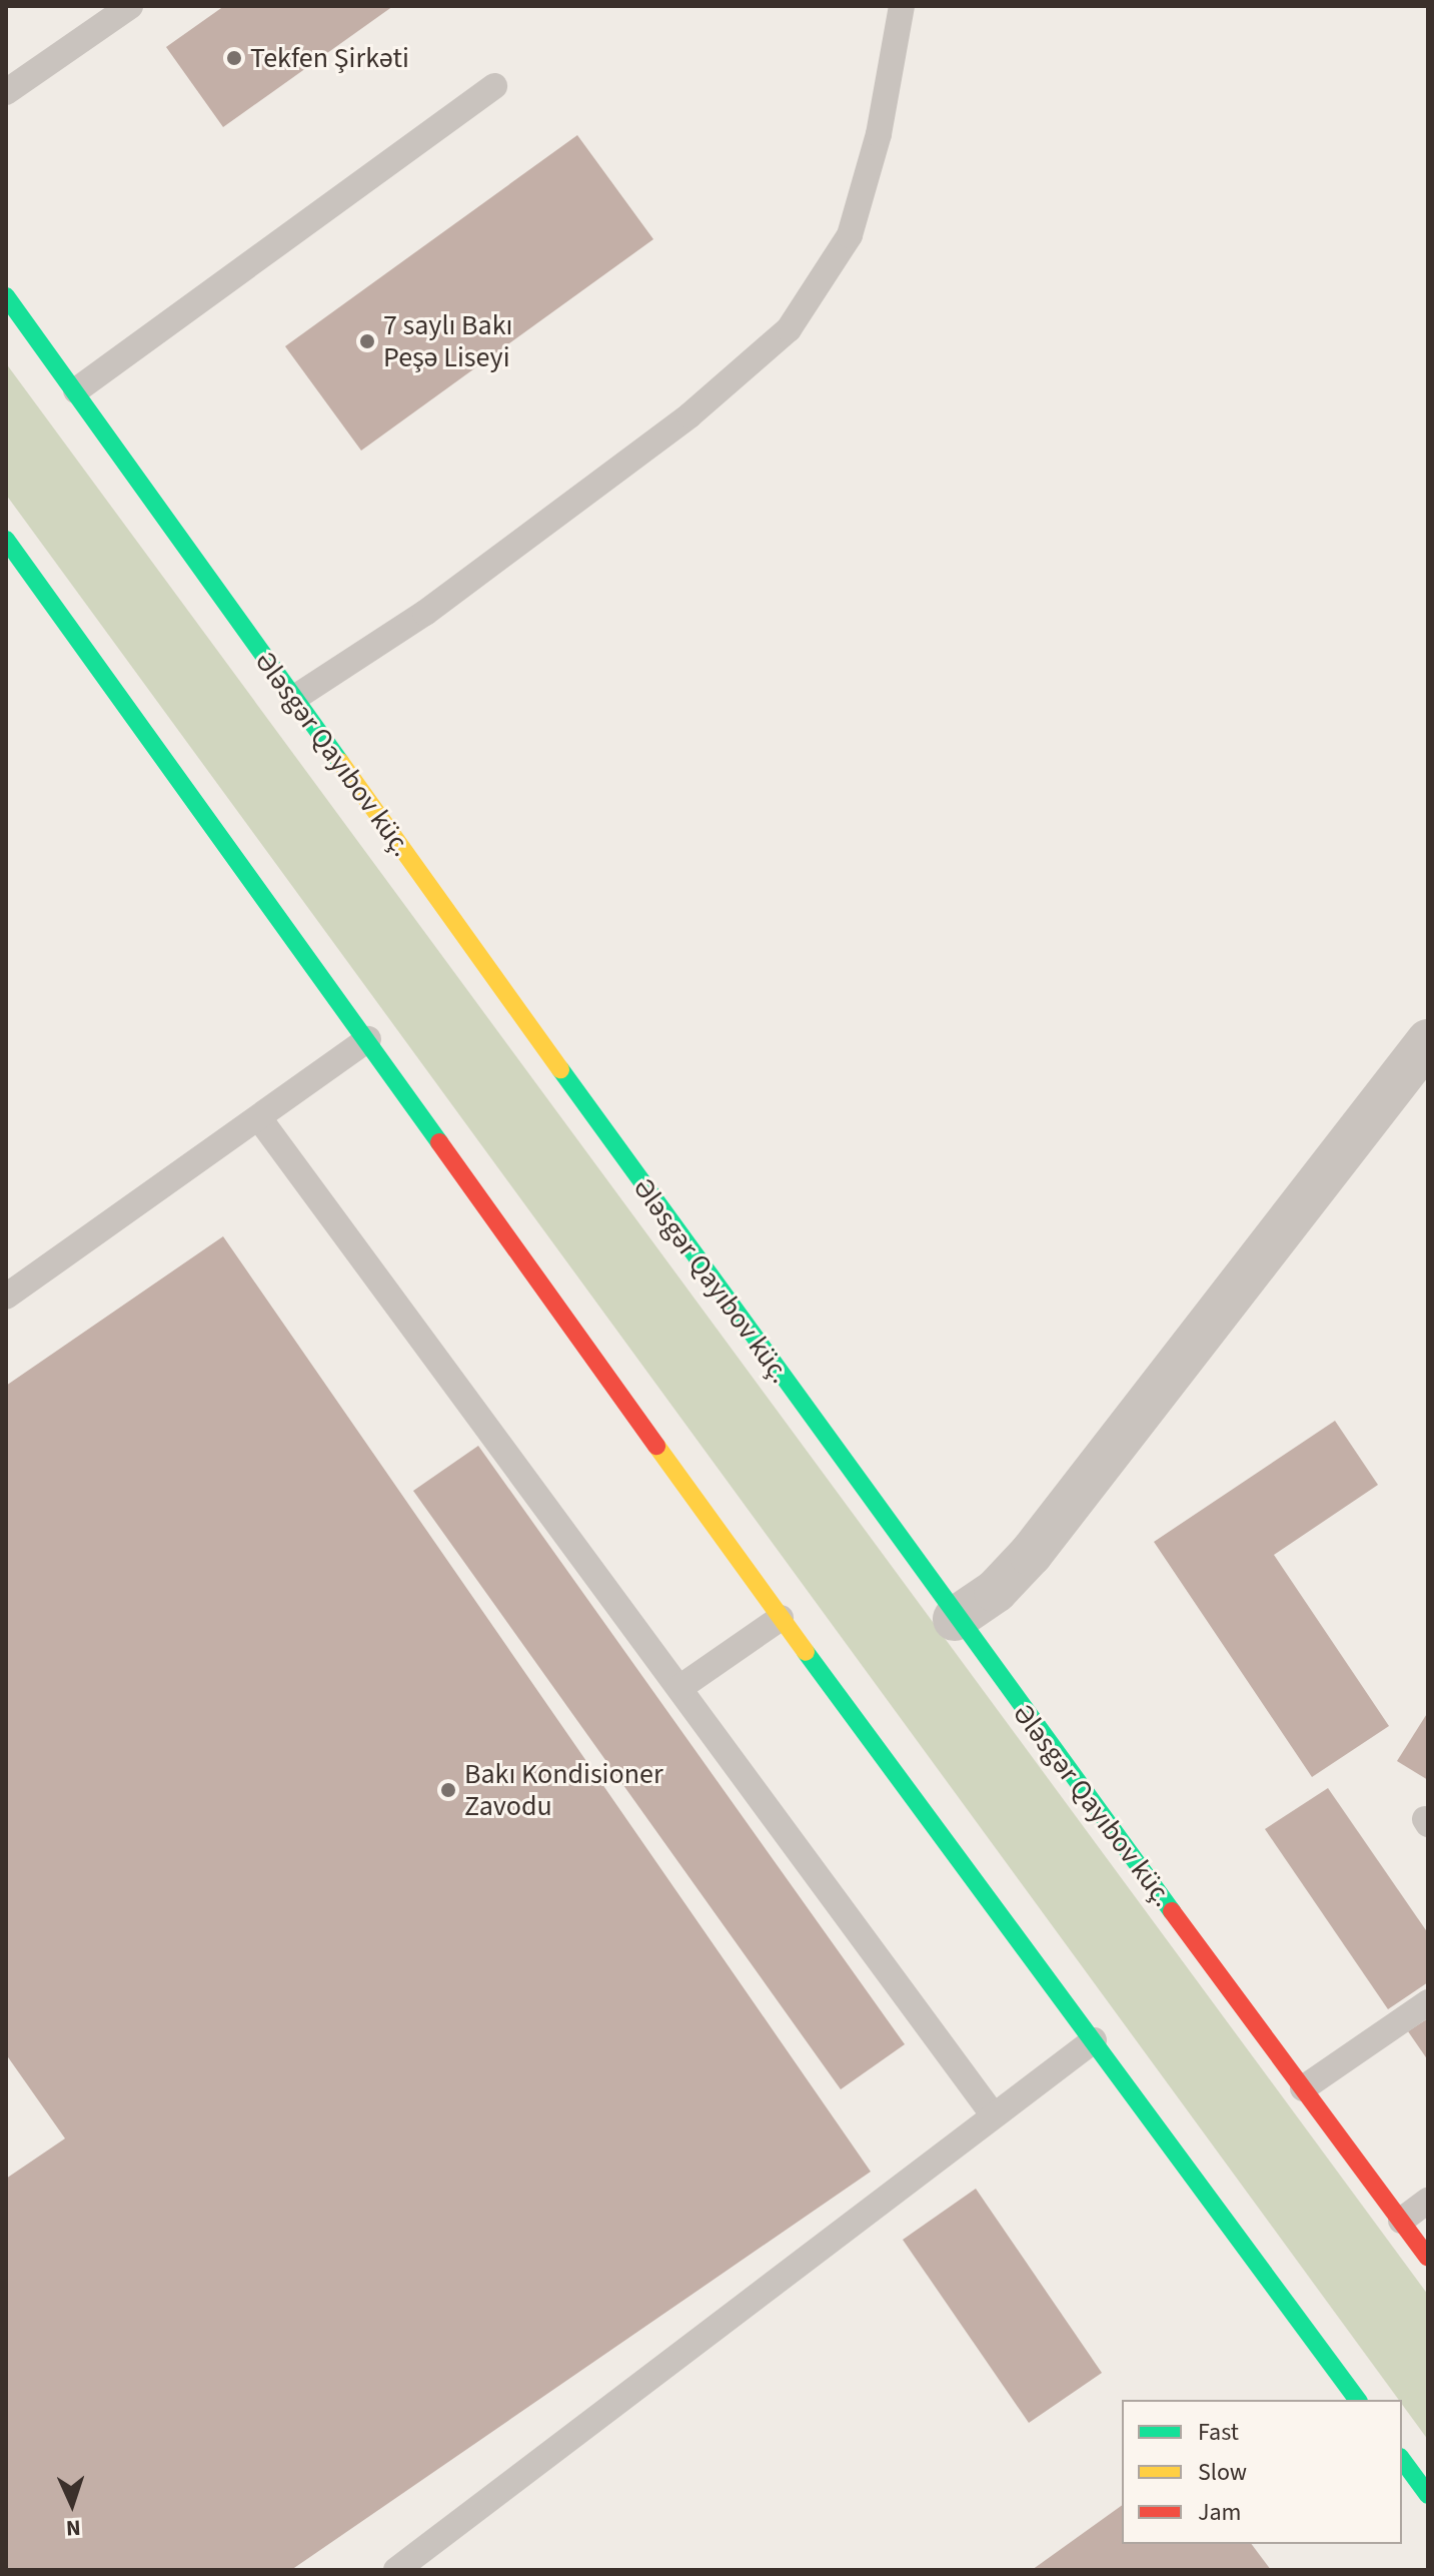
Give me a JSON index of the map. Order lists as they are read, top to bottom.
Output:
{
  "streets": {
    "main road": ["Ələsgər Qayıbov küç."]
  },
  "places": ["Tekfen Şirkəti", "7 saylı Bakı Peşə Liseyi", "Bakı Kondisioner Zavodu"],
  "legend": ["Fast", "Slow", "Jam"],
  "north": "bottom"
}
